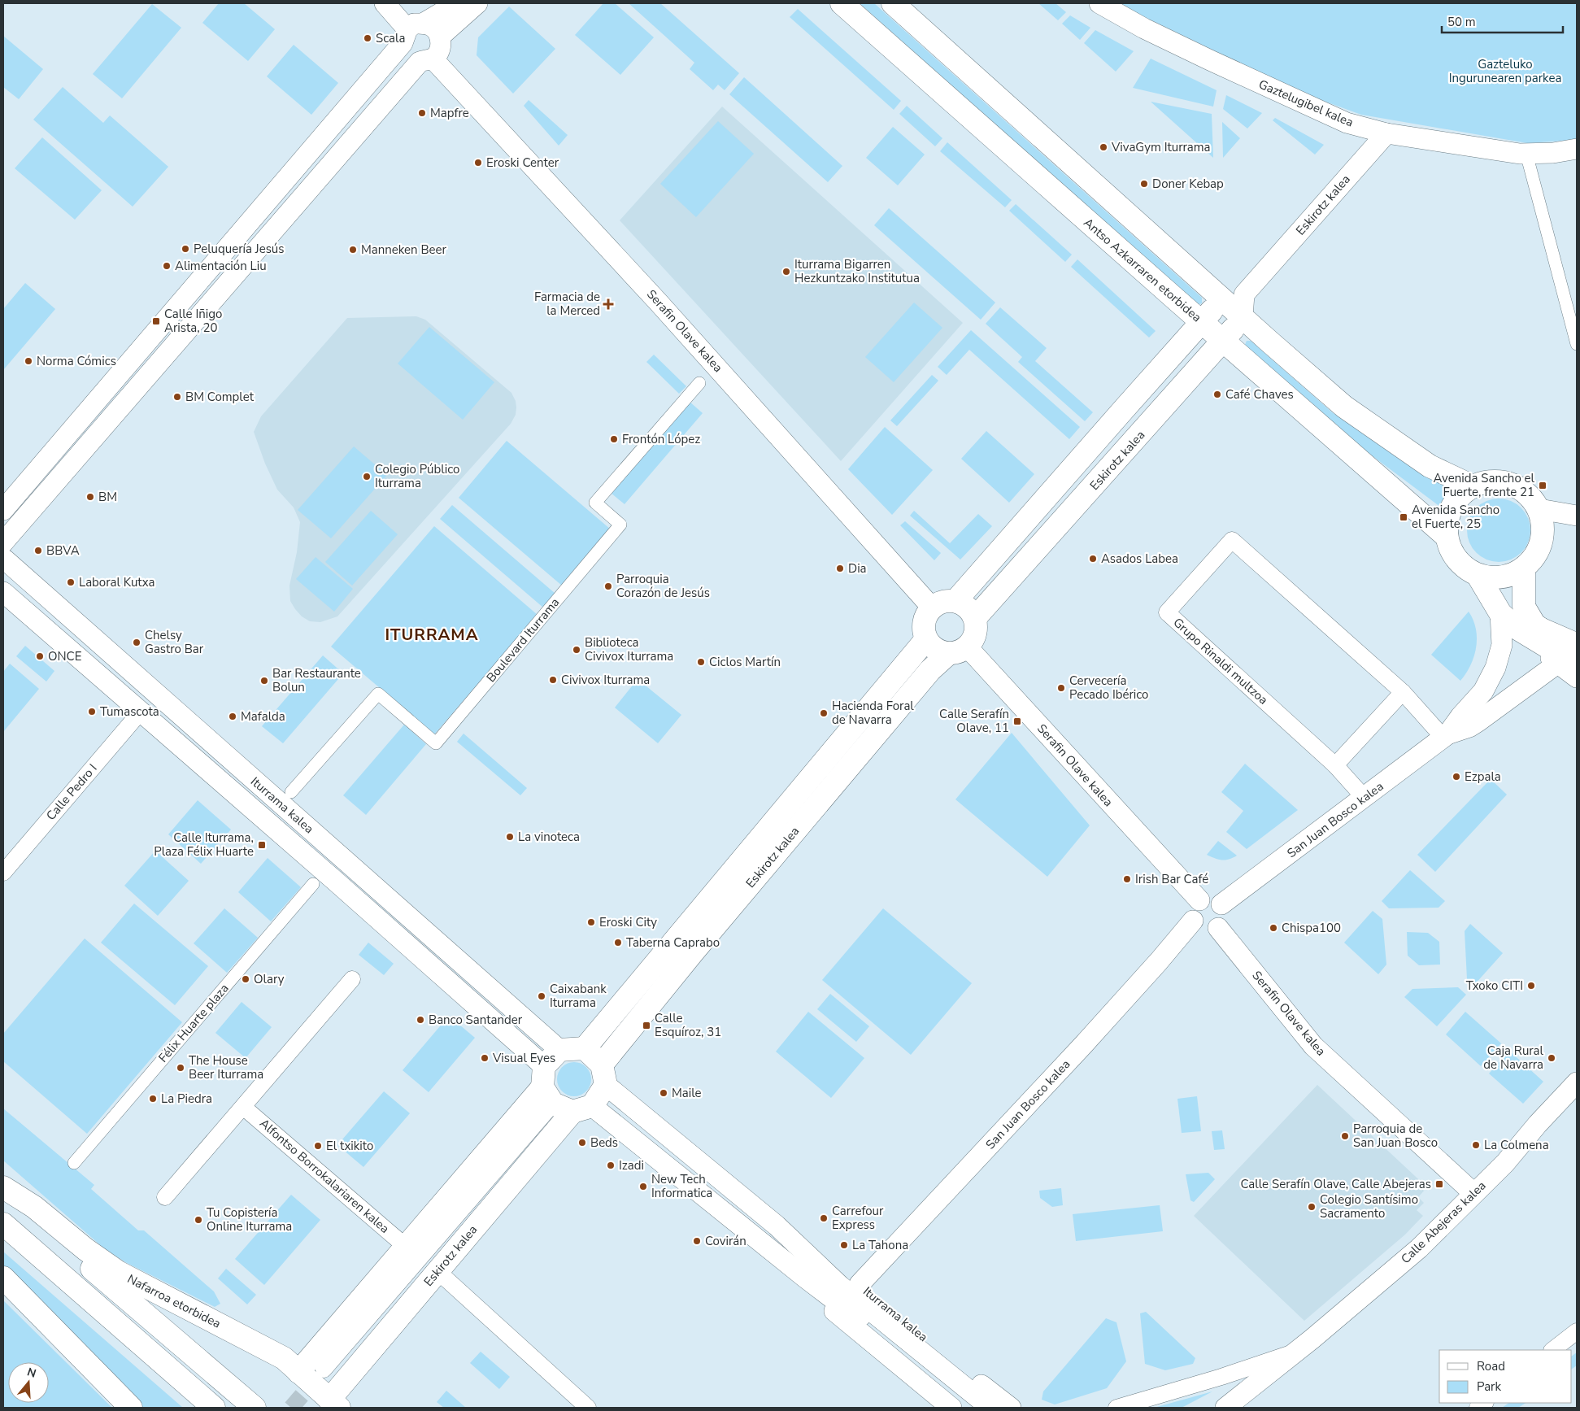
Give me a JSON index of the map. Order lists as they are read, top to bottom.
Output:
{
  "streets": {
    "main road": ["Eskirotz kalea", "Antso Azkarraren etorbidea", "Nafarroa etorbidea"],
    "street": [
      "Gaztelugibel kalea",
      "Serafin Olave kalea",
      "Boulevard Iturrama",
      "Grupo Rinaldi multzoa",
      "Calle Pedro I",
      "Iturrama kalea",
      "San Juan Bosco kalea",
      "Félix Huarte plaza",
      "Alfontso Borrokalariaren kalea",
      "Calle Abejeras kalea"
    ]
  },
  "crossings": [
    ["Gaztelugibel kalea", "Eskirotz kalea"],
    ["Eskirotz kalea", "Antso Azkarraren etorbidea"],
    ["Eskirotz kalea", "Serafin Olave kalea"],
    ["Eskirotz kalea", "Iturrama kalea"],
    ["Eskirotz kalea", "Nafarroa etorbidea"],
    ["Serafin Olave kalea", "San Juan Bosco kalea"],
    ["Serafin Olave kalea", "Calle Abejeras kalea"],
    ["Grupo Rinaldi multzoa", "San Juan Bosco kalea"],
    ["Calle Pedro I", "Iturrama kalea"],
    ["Iturrama kalea", "San Juan Bosco kalea"]
  ],
  "districts": ["ITURRAMA"],
  "parks": ["Gazteluko Ingurunearen parkea"],
  "places": {
    "other": [
      "Scala",
      "Mapfre",
      "VivaGym Iturrama",
      "Eroski Center",
      "Doner Kebap",
      "Peluquería Jesús",
      "Manneken Beer",
      "Alimentación Liu",
      "Iturrama Bigarren Hezkuntzako Institutua",
      "Norma Cómics",
      "Café Chaves",
      "BM Complet",
      "Frontón López",
      "Colegio Público Iturrama",
      "BM",
      "BBVA",
      "Asados Labea",
      "Dia",
      "Laboral Kutxa",
      "Parroquia Corazón de Jesús",
      "Chelsy Gastro Bar",
      "Biblioteca Civivox Iturrama",
      "ONCE",
      "Ciclos Martín",
      "Civivox Iturrama",
      "Bar Restaurante Bolun",
      "Cervecería Pecado Ibérico",
      "Tumascota",
      "Hacienda Foral de Navarra",
      "Mafalda",
      "Ezpala",
      "La vinoteca",
      "Irish Bar Café",
      "Eroski City",
      "Chispa100",
      "Taberna Caprabo",
      "Olary",
      "Txoko CITI",
      "Caixabank Iturrama",
      "Banco Santander",
      "Visual Eyes",
      "Caja Rural de Navarra",
      "The House Beer Iturrama",
      "Maile",
      "La Piedra",
      "Parroquia de San Juan Bosco",
      "Beds",
      "La Colmena",
      "El txikito",
      "Izadi",
      "New Tech Informatica",
      "Colegio Santísimo Sacramento",
      "Carrefour Express",
      "Tu Copistería Online Iturrama",
      "Covirán",
      "La Tahona"
    ],
    "health": ["Farmacia de la Merced"],
    "transit": [
      "Calle Iñigo Arista, 20",
      "Avenida Sancho el Fuerte, frente 21",
      "Avenida Sancho el Fuerte, 25",
      "Calle Serafín Olave, 11",
      "Calle Iturrama, Plaza Félix Huarte",
      "Calle Esquíroz, 31",
      "Calle Serafín Olave, Calle Abejeras"
    ]
  },
  "legend": ["Road", "Park"],
  "scale_bar": "50 m",
  "north": "top"
}
